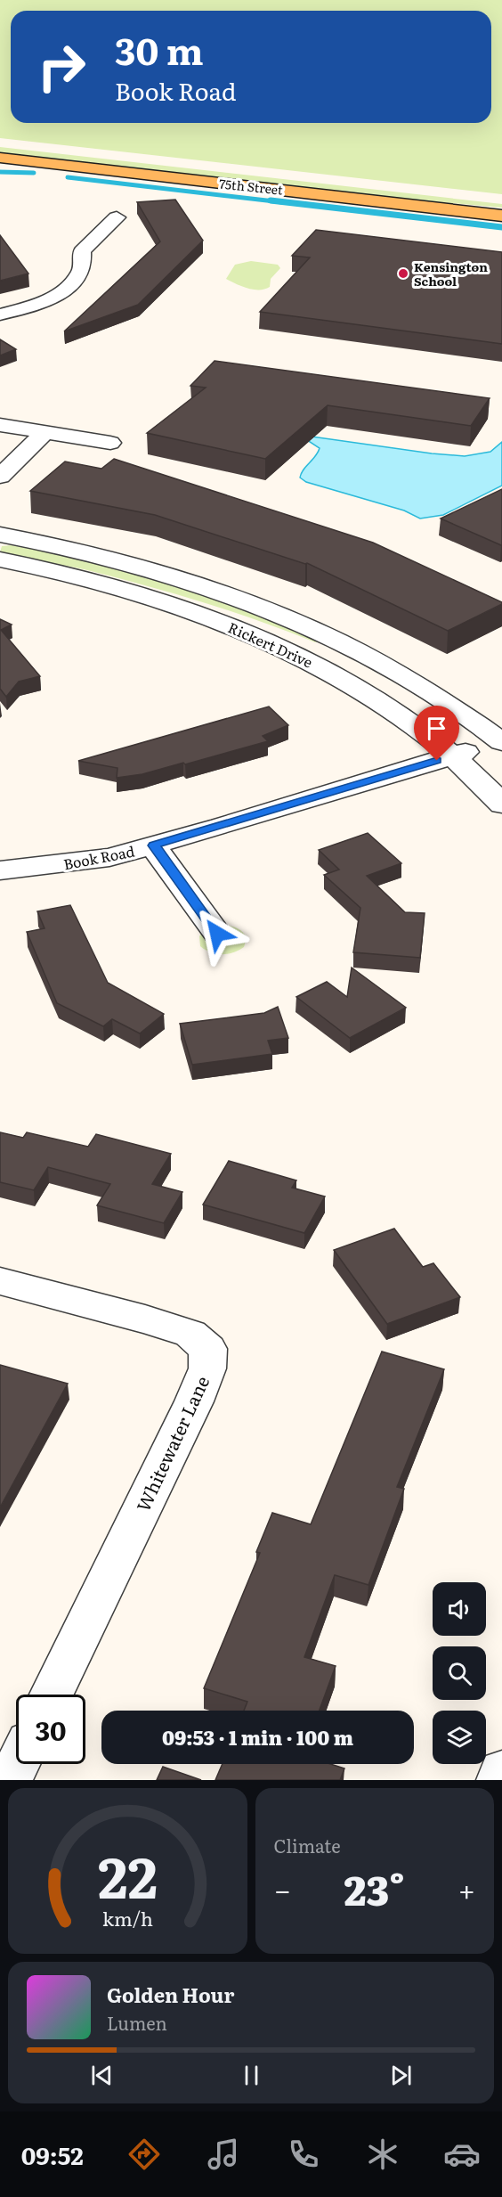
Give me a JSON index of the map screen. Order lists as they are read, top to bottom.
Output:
{
  "streets": {
    "main road": ["75th Street"],
    "street": ["Rickert Drive", "Book Road", "Whitewater Lane"]
  },
  "crossings": [
    ["Rickert Drive", "Book Road"]
  ],
  "places": ["Kensington School"],
  "page": {
    "turn": ["30 m", "Book Road"],
    "limit": "30",
    "trip": "09:53 · 1 min · 100 m",
    "tile": "Climate",
    "heat": ["−", "23°", "+"],
    "song": ["Golden Hour", "Lumen"],
    "tabs": "09:52",
    "gauge": ["22", "km/h"]
  }
}
